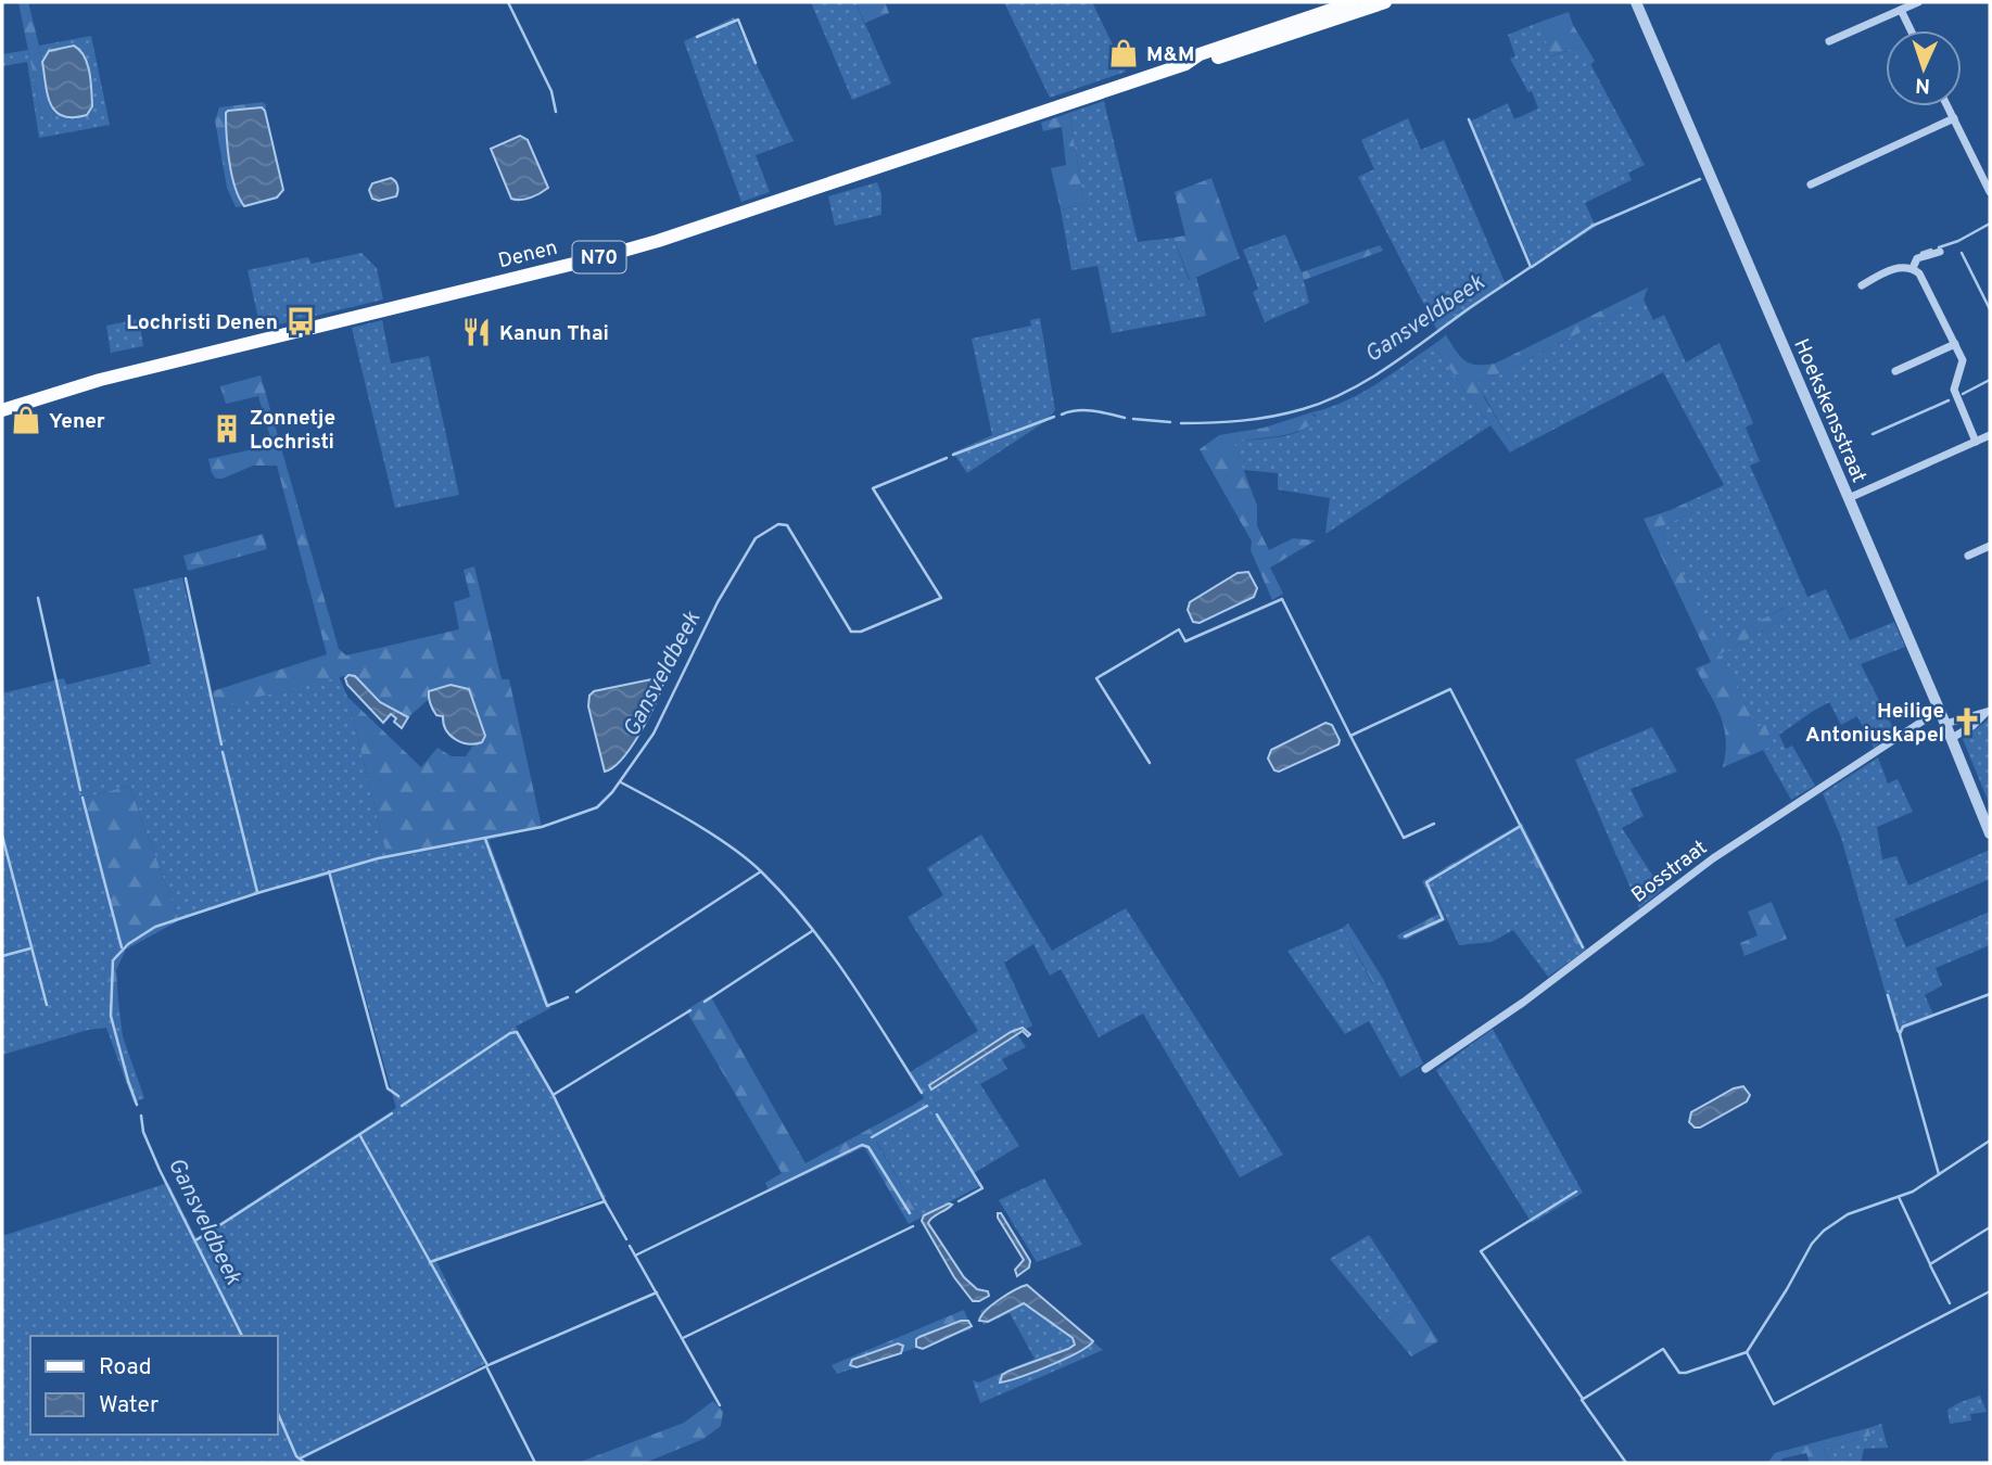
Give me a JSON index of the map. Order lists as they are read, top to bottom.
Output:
{
  "streets": {
    "main road": ["Denen", "N70"],
    "street": ["Hoekskensstraat", "Bosstraat"]
  },
  "crossings": [
    ["Hoekskensstraat", "Bosstraat"]
  ],
  "water": ["Gansveldbeek"],
  "places": {
    "shop": ["M&M", "Yener"],
    "bus stop": ["Lochristi Denen"],
    "restaurant": ["Kanun Thai"],
    "building": ["Zonnetje Lochristi"],
    "church": ["Heilige Antoniuskapel"]
  },
  "legend": ["Road", "Water"],
  "north": "bottom"
}
